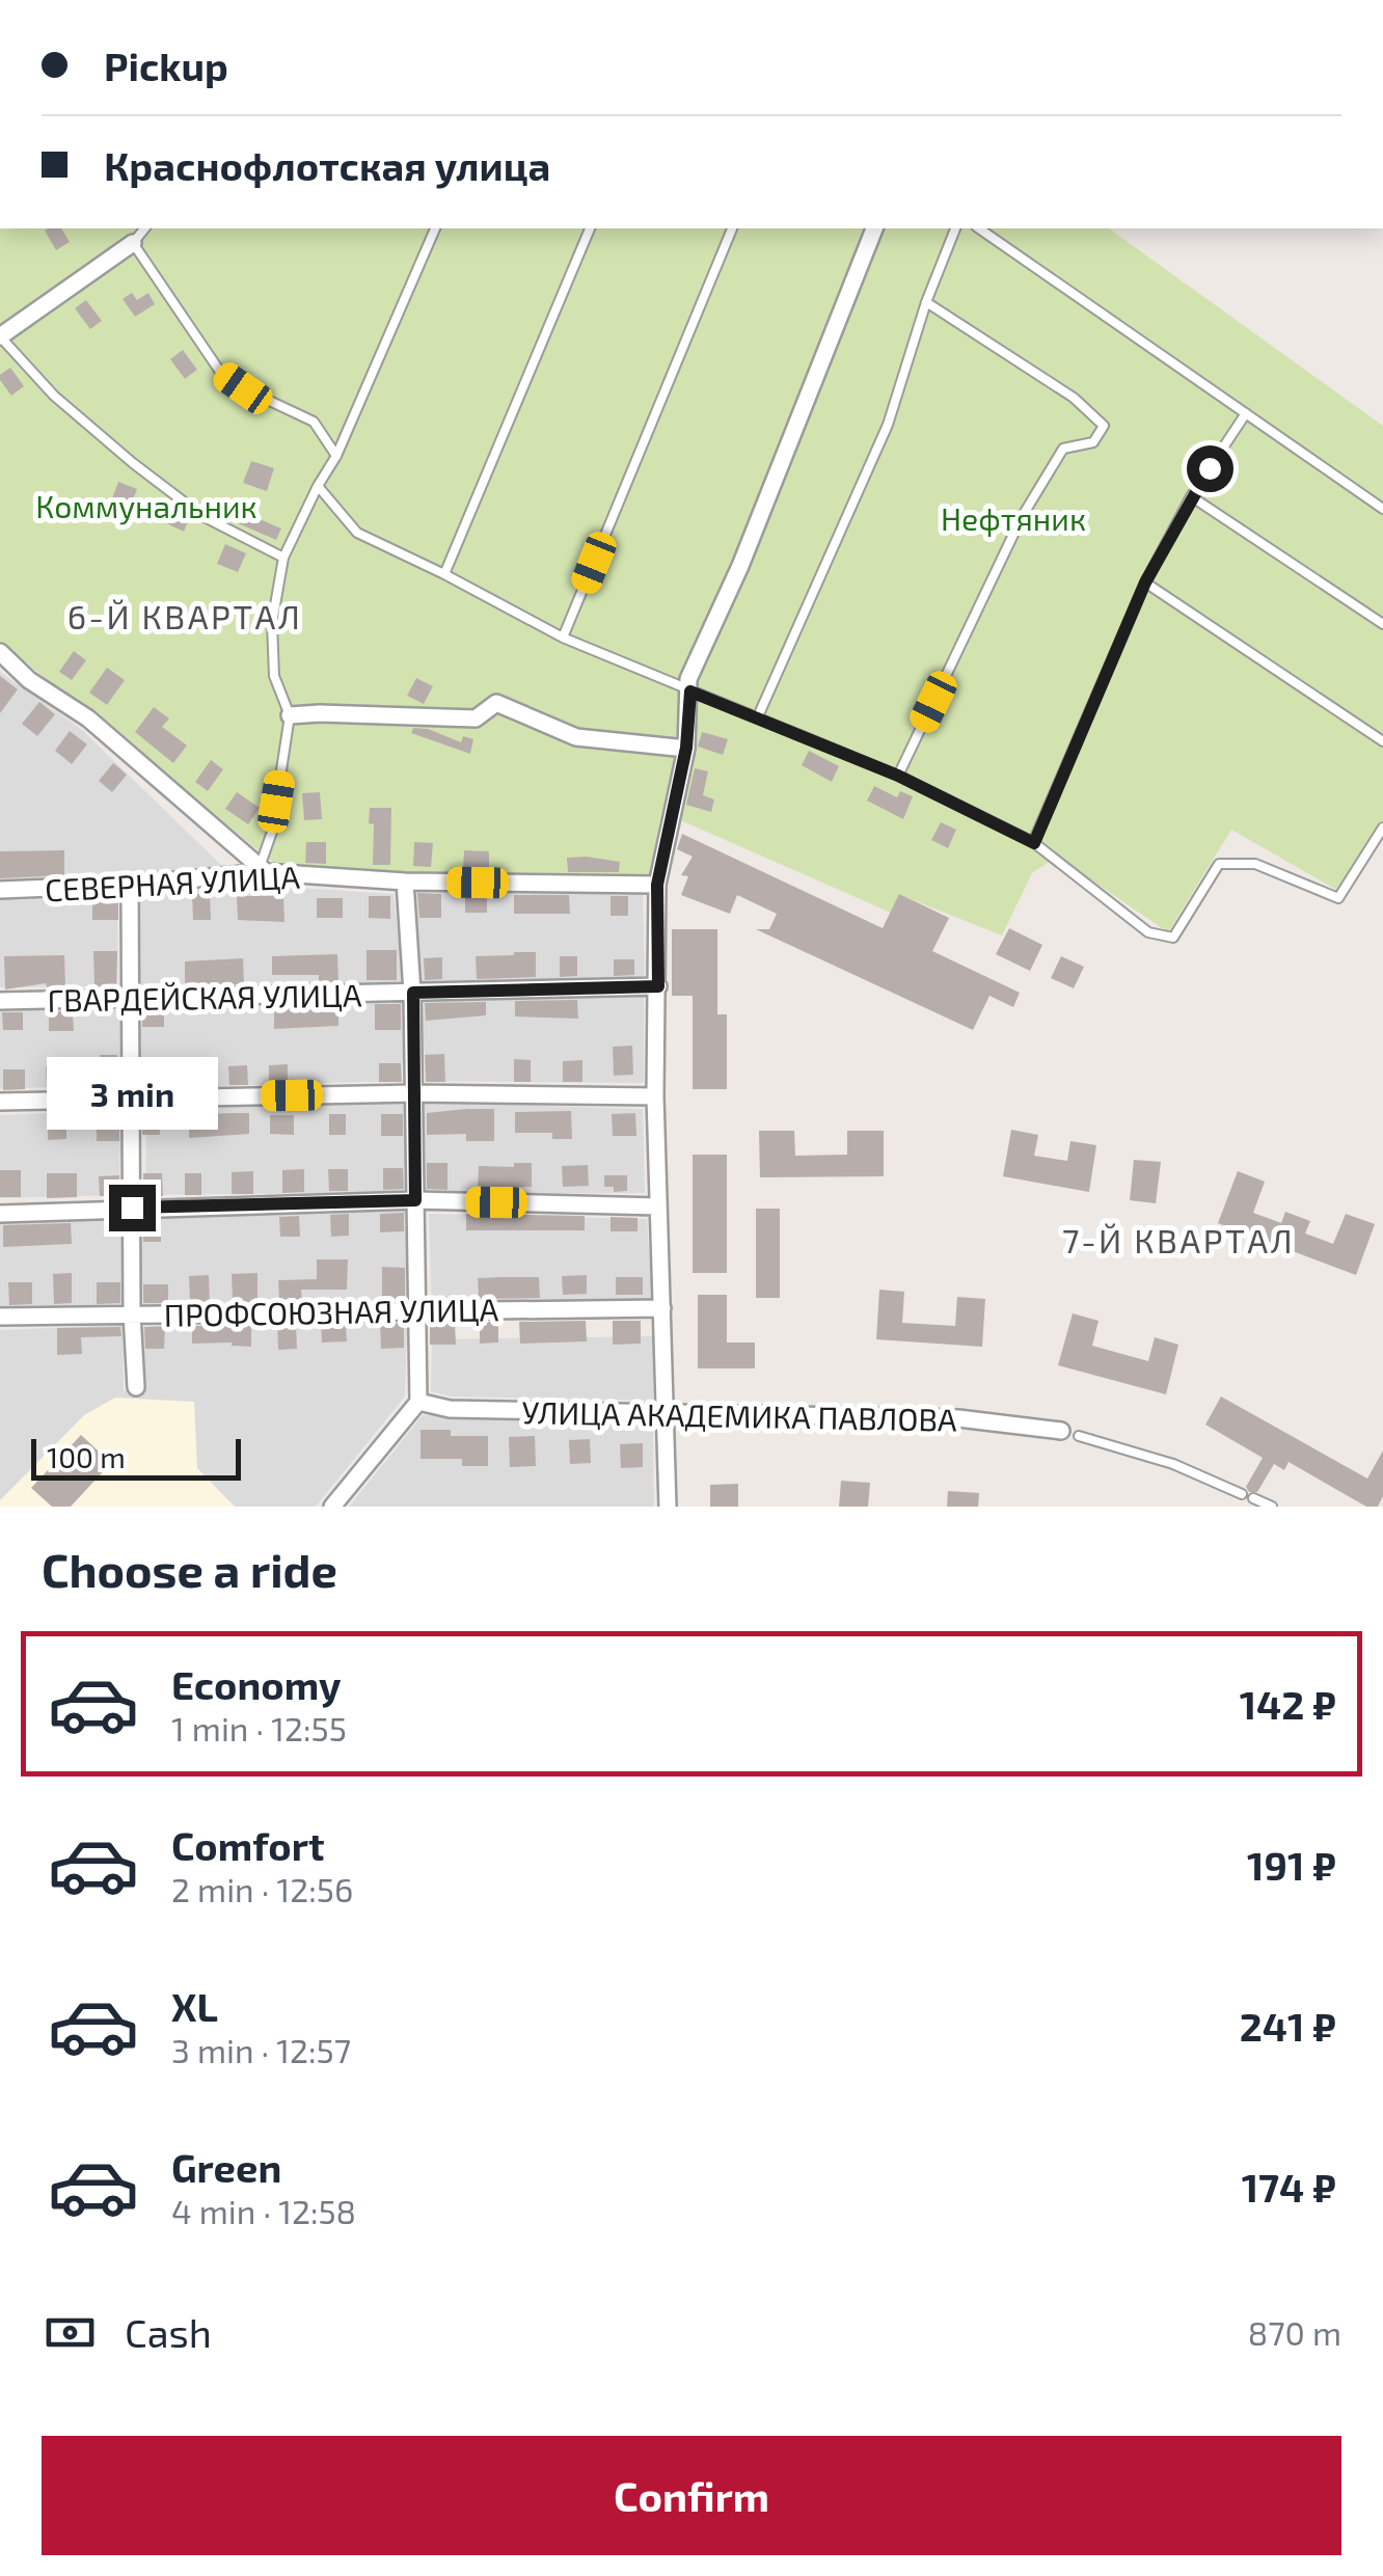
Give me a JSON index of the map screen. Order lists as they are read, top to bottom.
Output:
{
  "streets": {
    "street": [
      "СЕВЕРНАЯ УЛИЦА",
      "ГВАРДЕЙСКАЯ УЛИЦА",
      "ПРОФСОЮЗНАЯ УЛИЦА",
      "УЛИЦА АКАДЕМИКА ПАВЛОВА"
    ]
  },
  "districts": ["6-Й КВАРТАЛ", "7-Й КВАРТАЛ"],
  "parks": ["Коммунальник", "Нефтяник"],
  "scale_bar": "100 m",
  "page": {
    "banner": ["Pickup", "Краснофлотская улица"],
    "bubble": "3 min",
    "scale": "100 m",
    "heading": "Choose a ride",
    "list": [
      {
        "name": "Economy",
        "note": "1 min · 12:55",
        "value": "142 ₽"
      },
      {
        "name": "Comfort",
        "note": "2 min · 12:56",
        "value": "191 ₽"
      },
      {
        "name": "XL",
        "note": "3 min · 12:57",
        "value": "241 ₽"
      },
      {
        "name": "Green",
        "note": "4 min · 12:58",
        "value": "174 ₽"
      }
    ],
    "pay": ["Cash", "870 m"],
    "buttons": "Confirm"
  }
}
